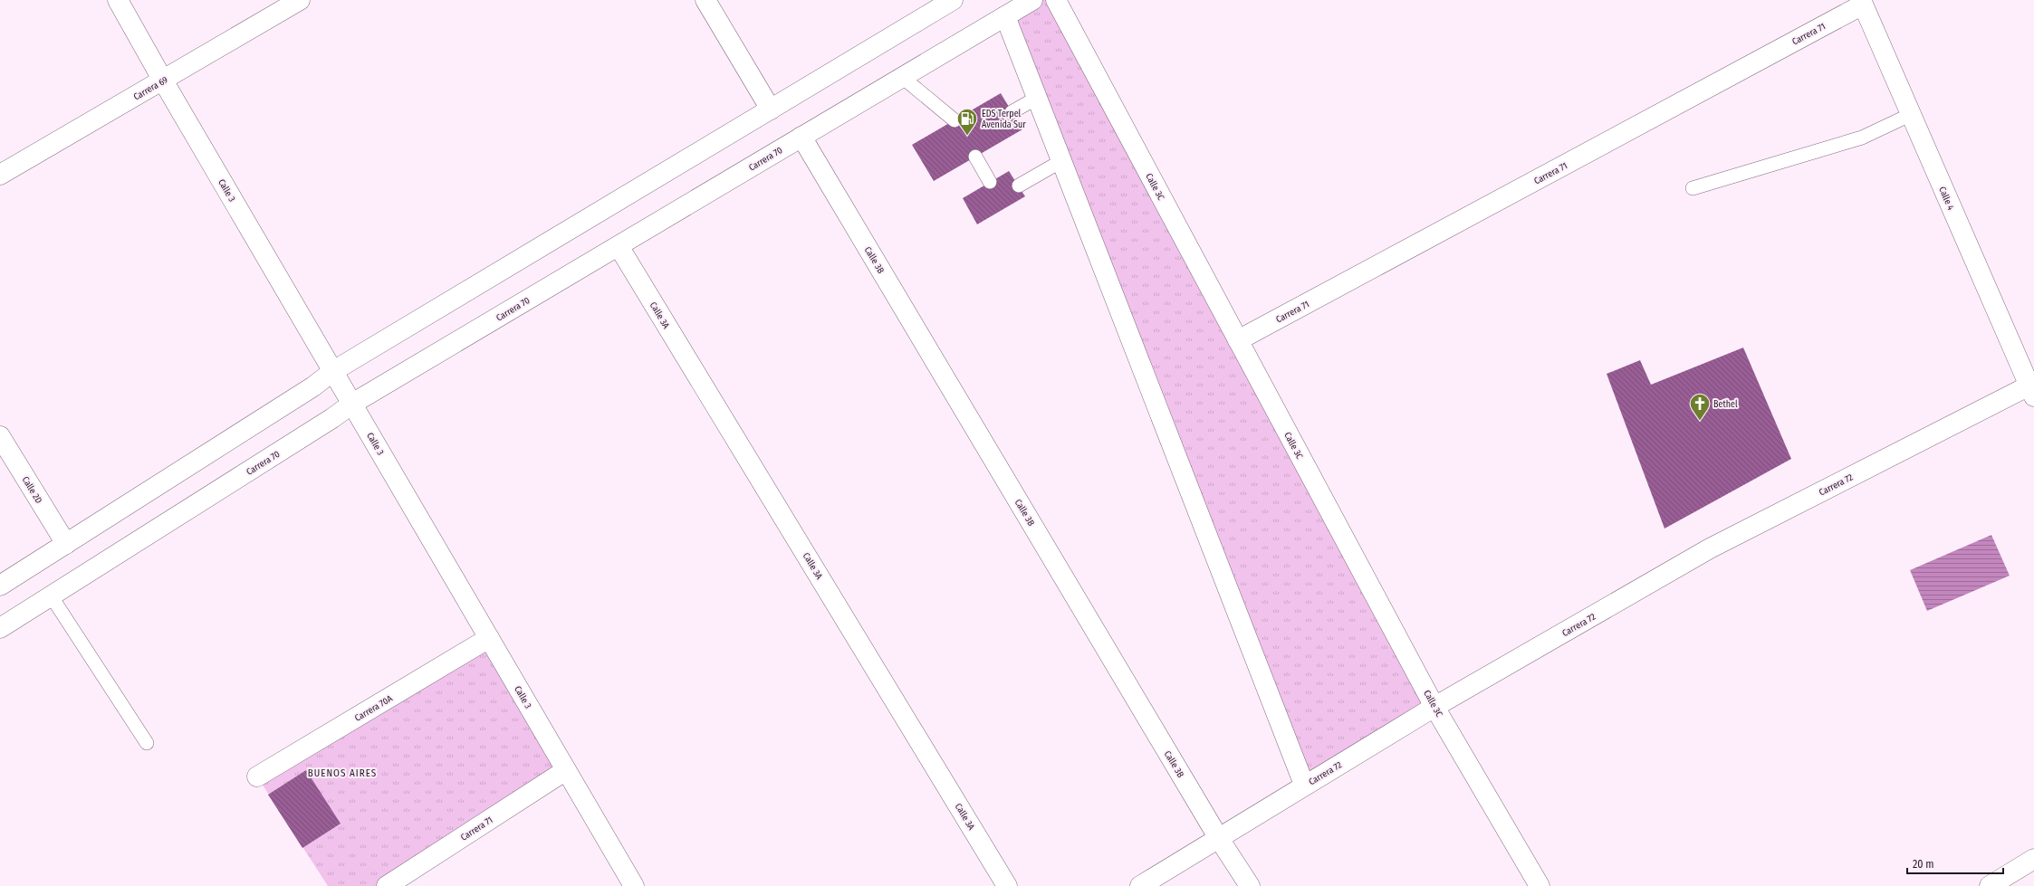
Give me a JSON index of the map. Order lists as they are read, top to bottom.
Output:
{
  "streets": {
    "street": [
      "Carrera 71",
      "Carrera 69",
      "Carrera 70",
      "Calle 3C",
      "Calle 3",
      "Calle 4",
      "Calle 3B",
      "Calle 3A",
      "Carrera 72",
      "Calle 2D",
      "Carrera 70A"
    ]
  },
  "crossings": [
    ["Carrera 71", "Calle 3C"],
    ["Carrera 71", "Calle 3"],
    ["Carrera 71", "Calle 4"],
    ["Carrera 69", "Calle 3"],
    ["Carrera 70", "Calle 3"],
    ["Carrera 70", "Calle 3B"],
    ["Carrera 70", "Calle 3A"],
    ["Calle 3C", "Carrera 72"],
    ["Calle 3", "Carrera 70A"],
    ["Calle 4", "Carrera 72"],
    ["Calle 3B", "Carrera 72"]
  ],
  "districts": ["BUENOS AIRES"],
  "places": {
    "fuel station": ["EDS Terpel Avenida Sur"],
    "church": ["Bethel"]
  },
  "scale_bar": "20 m"
}
